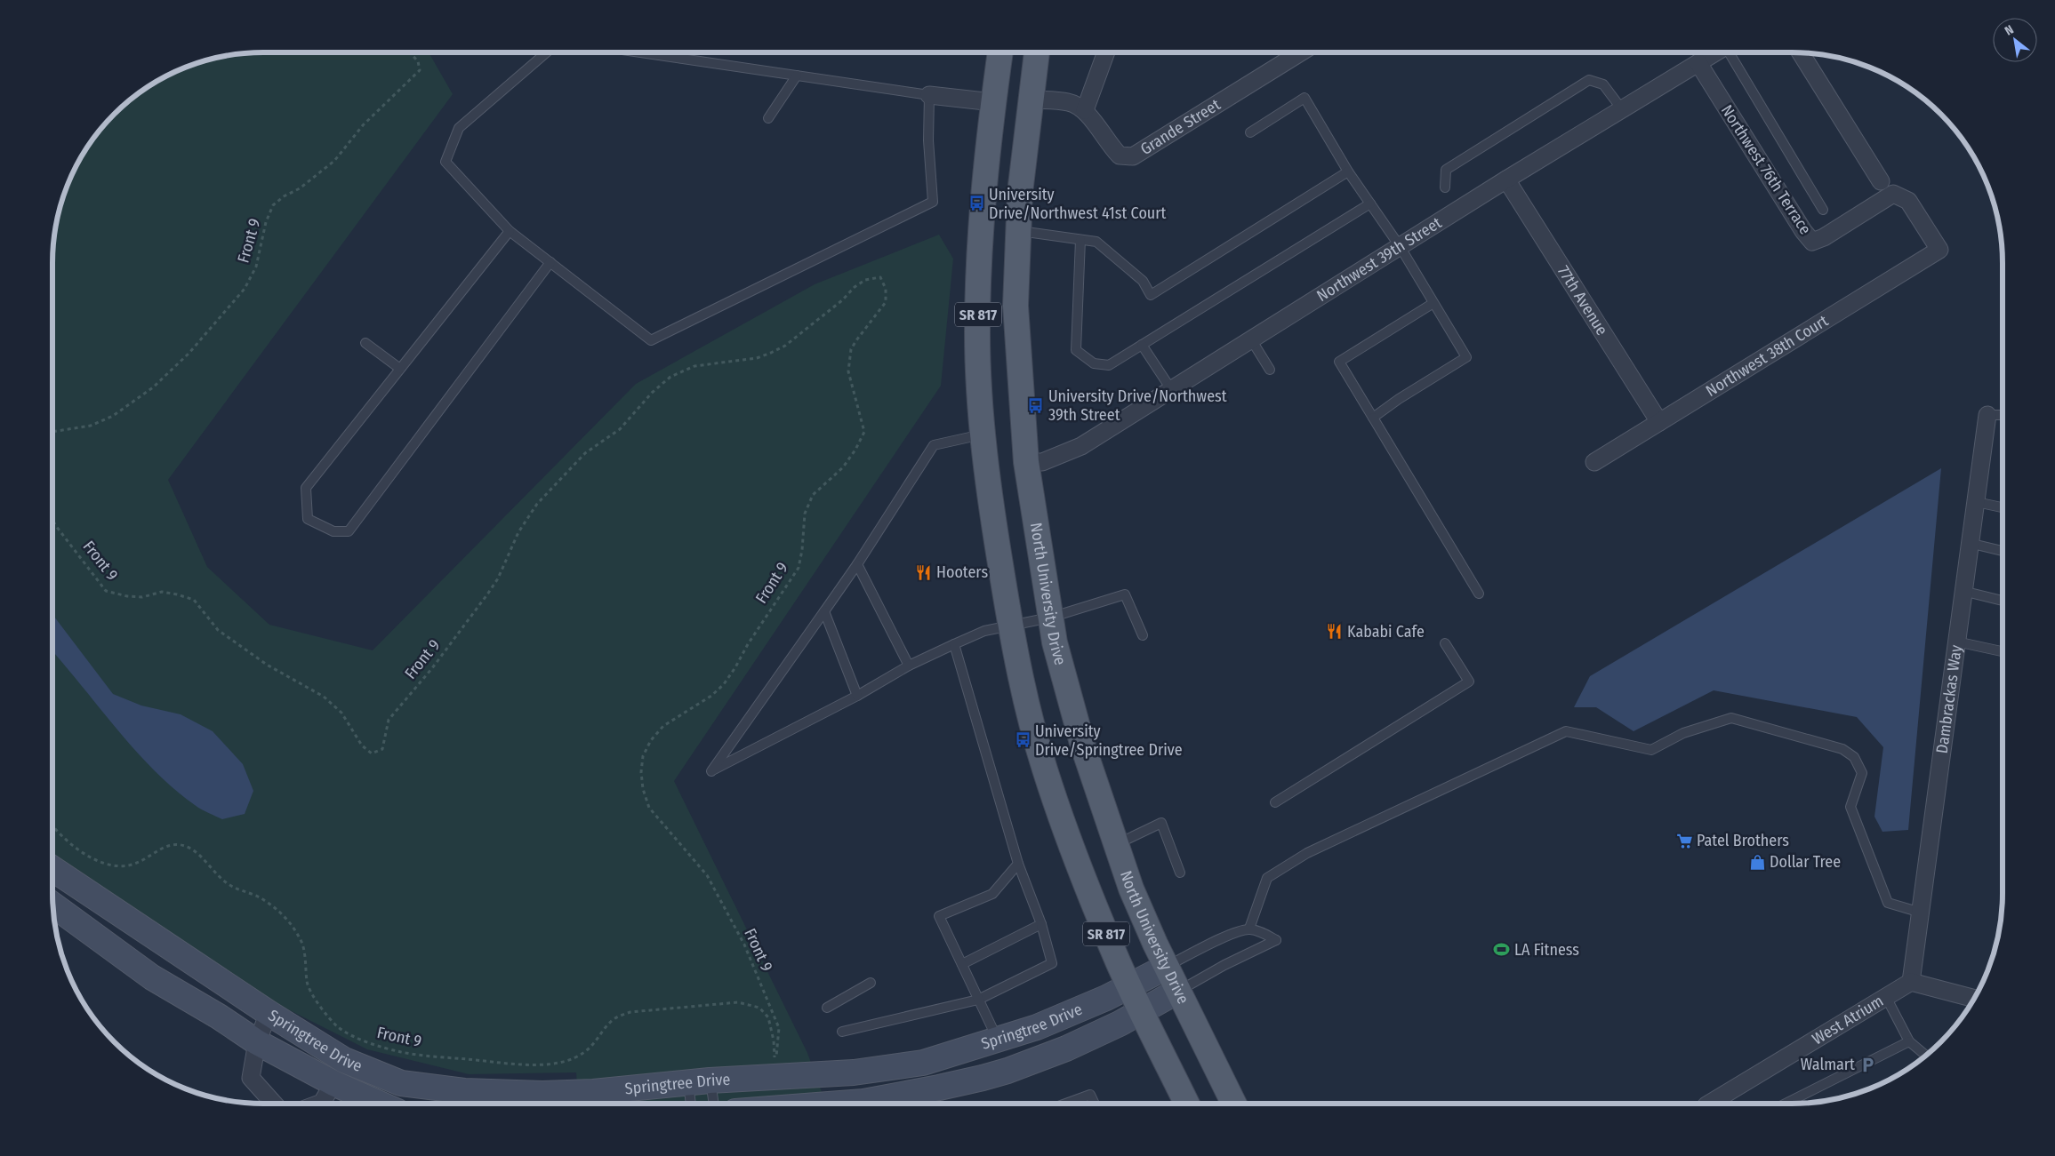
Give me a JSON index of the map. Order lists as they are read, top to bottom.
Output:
{
  "streets": {
    "main road": ["SR 817", "North University Drive"],
    "street": [
      "Grande Street",
      "Northwest 76th Terrace",
      "Northwest 39th Street",
      "77th Avenue",
      "Northwest 38th Court",
      "Dambrackas Way",
      "West Atrium",
      "Springtree Drive"
    ],
    "path": ["Front 9"]
  },
  "crossings": [
    ["Northwest 76th Terrace", "Northwest 39th Street"],
    ["Northwest 76th Terrace", "Northwest 38th Court"],
    ["Front 9", "Springtree Drive"],
    ["Northwest 39th Street", "77th Avenue"],
    ["Northwest 39th Street", "North University Drive"],
    ["77th Avenue", "Northwest 38th Court"],
    ["SR 817", "Springtree Drive"],
    ["North University Drive", "Springtree Drive"],
    ["Dambrackas Way", "West Atrium"]
  ],
  "places": {
    "bus stop": ["University Drive/Northwest 41st Court", "University Drive/Northwest 39th Street", "University Drive/Springtree Drive"],
    "restaurant": ["Hooters", "Kababi Cafe"],
    "supermarket": ["Patel Brothers"],
    "shop": ["Dollar Tree"],
    "sports": ["LA Fitness"],
    "parking": ["Walmart"]
  },
  "north": "top left"
}
